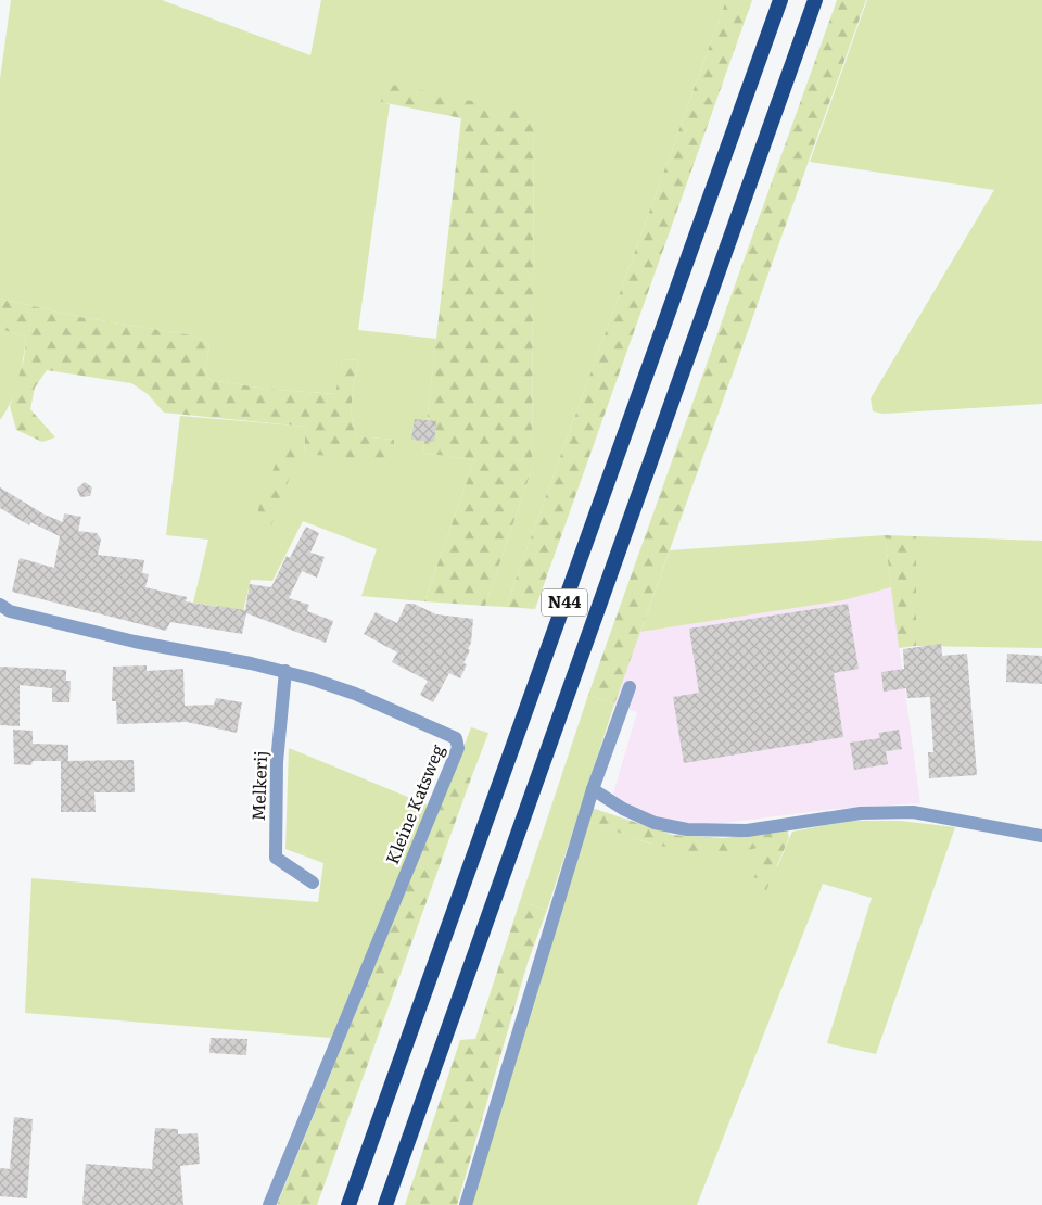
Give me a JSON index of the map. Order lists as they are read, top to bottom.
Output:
{
  "streets": {
    "highway": ["N44"],
    "street": ["Melkerij", "Kleine Katsweg"]
  },
  "crossings": [
    ["Melkerij", "Kleine Katsweg"]
  ]
}
